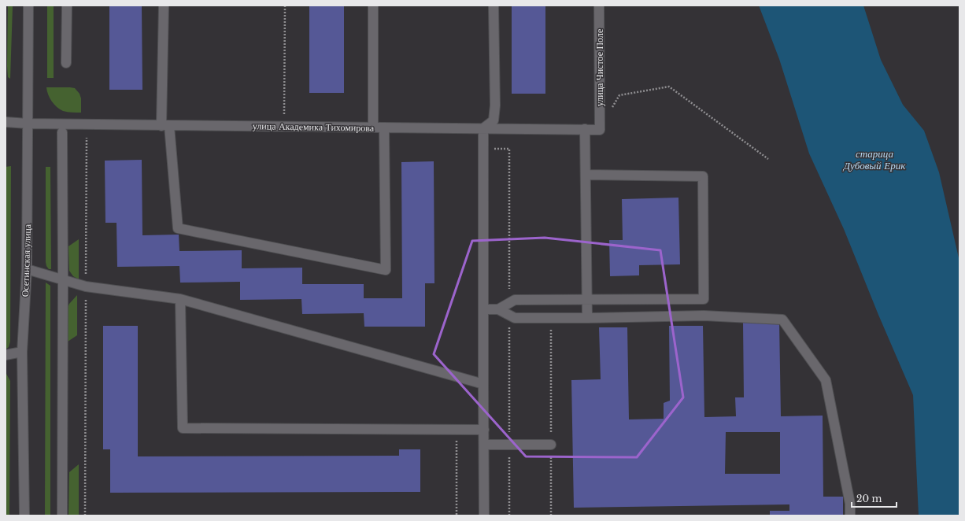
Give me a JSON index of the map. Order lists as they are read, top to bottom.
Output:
{
  "streets": {
    "street": ["улица Чистое Поле", "улица Академика Тихомирова", "Осетинская улица"]
  },
  "crossings": [
    ["улица Чистое Поле", "улица Академика Тихомирова"],
    ["улица Академика Тихомирова", "Осетинская улица"]
  ],
  "water": ["старица Дубовый Ерик"],
  "scale_bar": "20 m"
}
